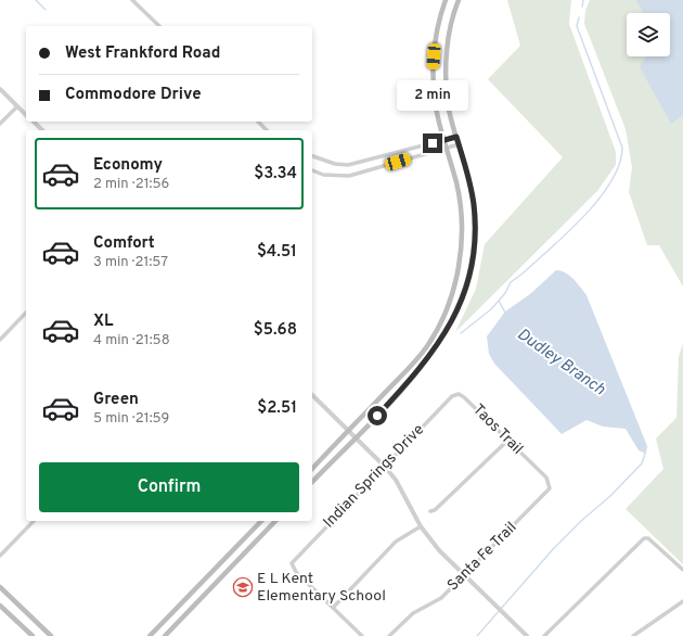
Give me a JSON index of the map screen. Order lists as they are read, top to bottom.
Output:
{
  "streets": {
    "street": ["Taos Trail", "Indian Springs Drive", "Santa Fe Trail"]
  },
  "crossings": [
    ["Taos Trail", "Indian Springs Drive"],
    ["Taos Trail", "Santa Fe Trail"]
  ],
  "water": ["Dudley Branch"],
  "places": {
    "school or university": ["E L Kent Elementary School"]
  },
  "page": {
    "banner": ["West Frankford Road", "Commodore Drive"],
    "bubble": "2 min",
    "list": [
      {
        "name": "Economy",
        "note": "2 min · 21:56",
        "value": "$3.34"
      },
      {
        "name": "Comfort",
        "note": "3 min · 21:57",
        "value": "$4.51"
      },
      {
        "name": "XL",
        "note": "4 min · 21:58",
        "value": "$5.68"
      },
      {
        "name": "Green",
        "note": "5 min · 21:59",
        "value": "$2.51"
      }
    ],
    "buttons": "Confirm"
  }
}
